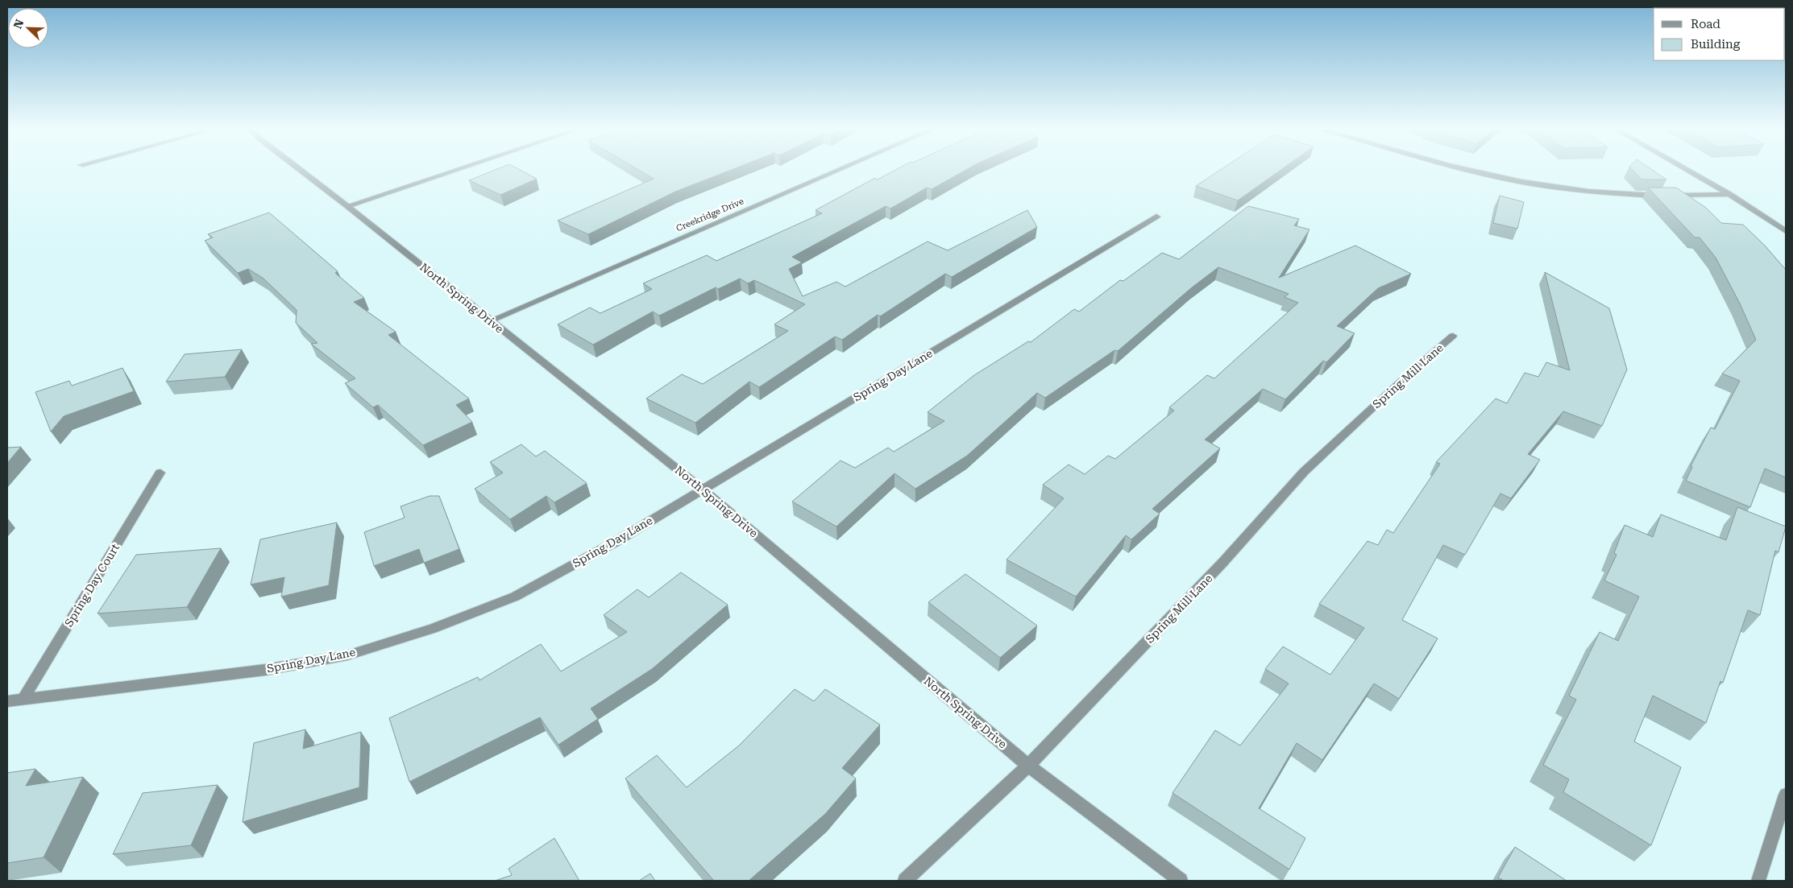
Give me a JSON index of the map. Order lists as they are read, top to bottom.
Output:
{
  "streets": {
    "street": [
      "Creekridge Drive",
      "North Spring Drive",
      "Spring Day Lane",
      "Spring Mill Lane",
      "Spring Day Court"
    ]
  },
  "crossings": [
    ["Creekridge Drive", "North Spring Drive"],
    ["North Spring Drive", "Spring Day Lane"],
    ["North Spring Drive", "Spring Mill Lane"],
    ["Spring Day Lane", "Spring Day Court"]
  ],
  "legend": ["Road", "Building"],
  "north": "top left"
}
